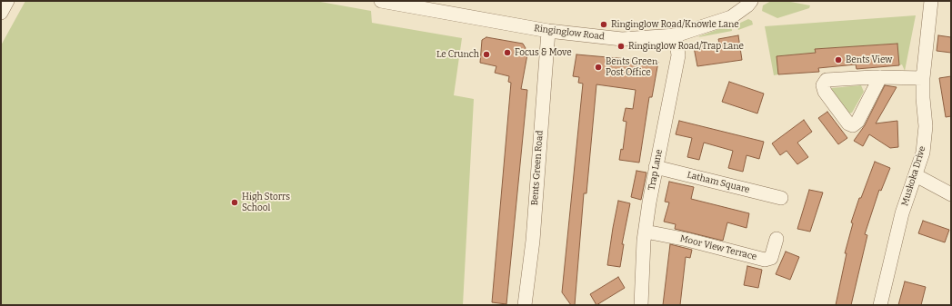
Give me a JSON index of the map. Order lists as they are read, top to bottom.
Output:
{
  "streets": {
    "street": [
      "Ringinglow Road",
      "Bents Green Road",
      "Trap Lane",
      "Muskoka Drive",
      "Latham Square",
      "Moor View Terrace"
    ]
  },
  "crossings": [
    ["Ringinglow Road", "Bents Green Road"],
    ["Ringinglow Road", "Trap Lane"],
    ["Trap Lane", "Latham Square"],
    ["Trap Lane", "Moor View Terrace"]
  ],
  "places": [
    "Ringinglow Road/Knowle Lane",
    "Ringinglow Road/Trap Lane",
    "Focus & Move",
    "Le Crunch",
    "Bents View",
    "Bents Green Post Office",
    "High Storrs School"
  ]
}
